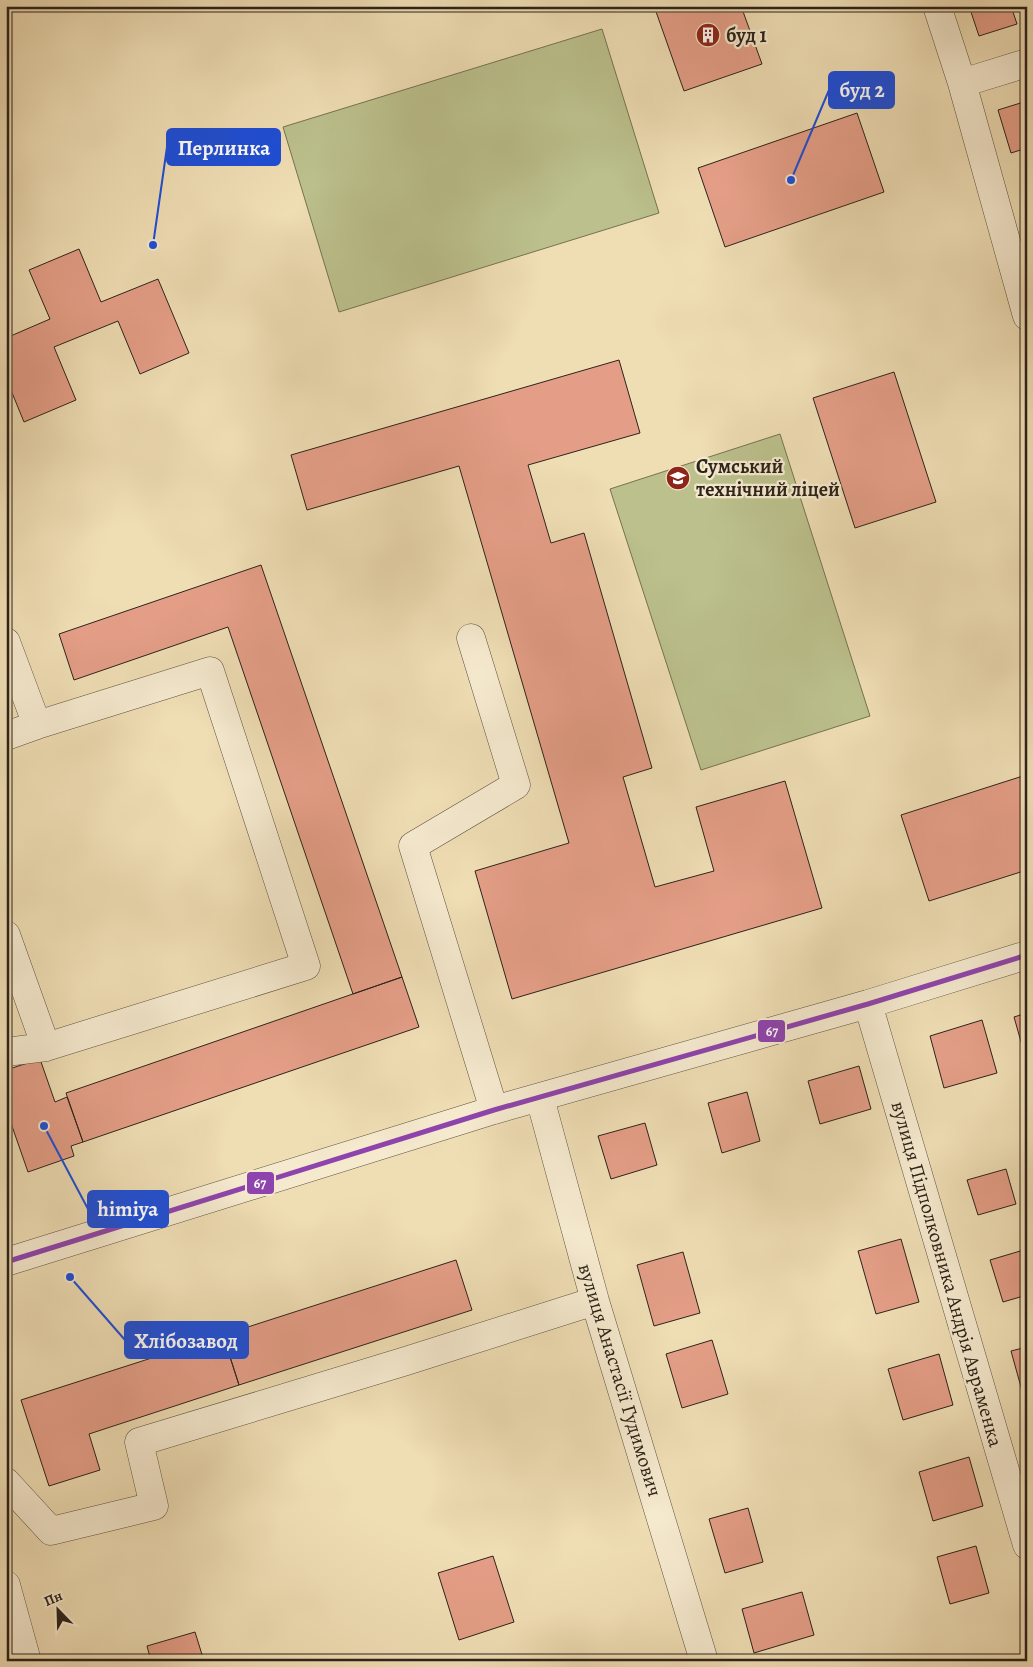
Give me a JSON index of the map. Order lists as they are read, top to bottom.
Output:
{
  "streets": {
    "street": ["вулиця Підполковника Андрія Авраменка", "вулиця Анастасії Гудимович"]
  },
  "places": {
    "building": ["буд 1"],
    "other": [
      "буд 2",
      "Перлинка",
      "himiya",
      "Хлібозавод"
    ],
    "school or university": ["Сумський технічний ліцей"]
  },
  "lines": ["transit line 67"],
  "north": "top left"
}
